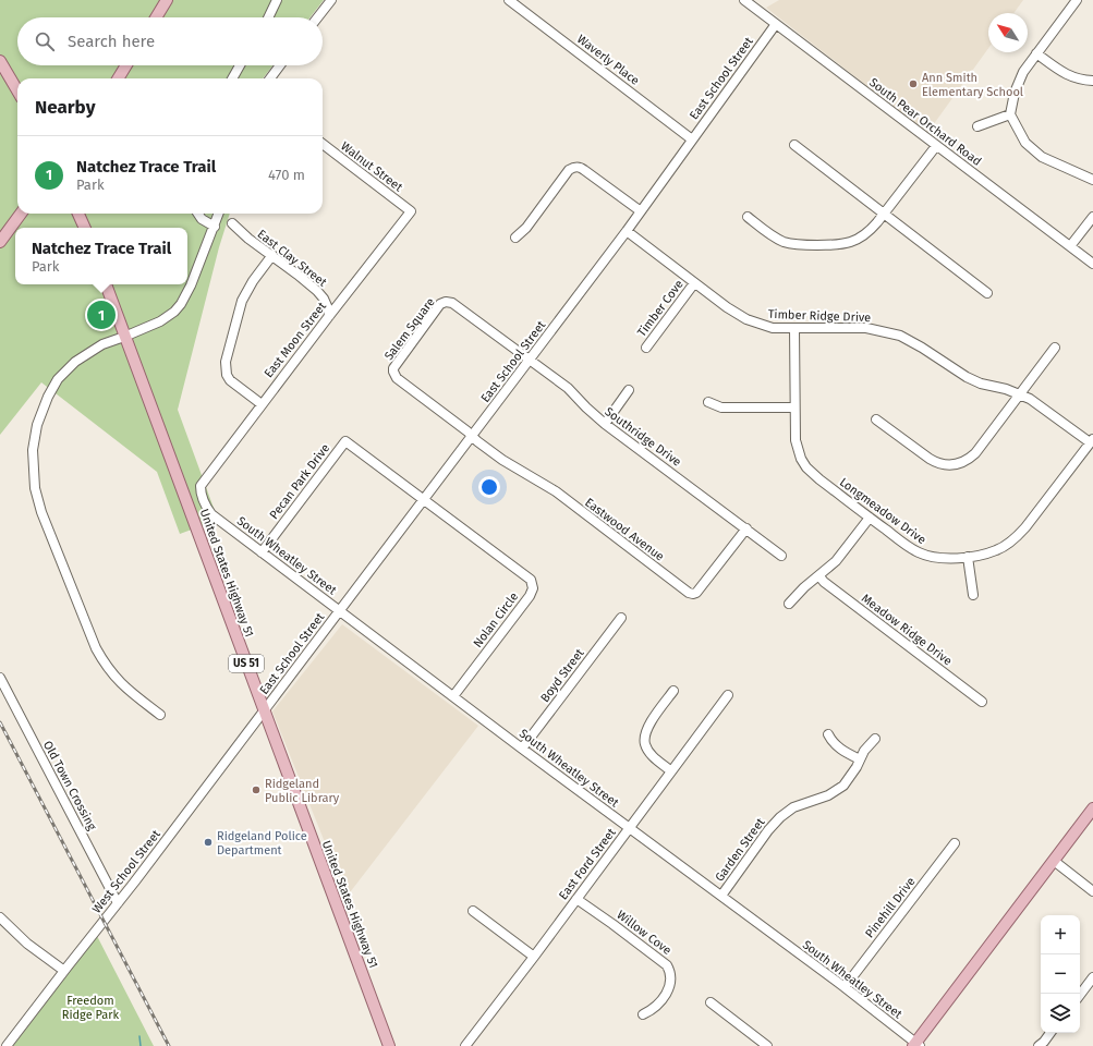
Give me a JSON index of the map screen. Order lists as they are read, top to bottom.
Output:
{
  "streets": {
    "main road": ["United States Highway 51", "US 51"],
    "street": [
      "Waverly Place",
      "East School Street",
      "South Pear Orchard Road",
      "Walnut Street",
      "East Clay Street",
      "Timber Cove",
      "Timber Ridge Drive",
      "Salem Square",
      "East Moon Street",
      "Southridge Drive",
      "Pecan Park Drive",
      "Longmeadow Drive",
      "Eastwood Avenue",
      "South Wheatley Street",
      "Nolan Circle",
      "Meadow Ridge Drive",
      "Boyd Street",
      "Old Town Crossing",
      "Garden Street",
      "East Ford Street",
      "West School Street",
      "Pinehill Drive",
      "Willow Cove"
    ]
  },
  "crossings": [
    ["Waverly Place", "East School Street"],
    ["East School Street", "South Pear Orchard Road"],
    ["East School Street", "Timber Ridge Drive"],
    ["East School Street", "Salem Square"],
    ["East School Street", "Southridge Drive"],
    ["East School Street", "Pecan Park Drive"],
    ["East School Street", "Eastwood Avenue"],
    ["East School Street", "South Wheatley Street"],
    ["East School Street", "United States Highway 51"],
    ["East School Street", "Nolan Circle"],
    ["East School Street", "West School Street"],
    ["Walnut Street", "East Moon Street"],
    ["East Clay Street", "East Moon Street"],
    ["Timber Cove", "Timber Ridge Drive"],
    ["Timber Ridge Drive", "Longmeadow Drive"],
    ["Salem Square", "Southridge Drive"],
    ["Salem Square", "Eastwood Avenue"],
    ["East Moon Street", "South Wheatley Street"],
    ["Southridge Drive", "Eastwood Avenue"],
    ["Pecan Park Drive", "South Wheatley Street"],
    ["Pecan Park Drive", "Nolan Circle"],
    ["South Wheatley Street", "Nolan Circle"],
    ["South Wheatley Street", "Boyd Street"],
    ["South Wheatley Street", "Garden Street"],
    ["South Wheatley Street", "East Ford Street"],
    ["South Wheatley Street", "Pinehill Drive"],
    ["United States Highway 51", "West School Street"],
    ["Old Town Crossing", "West School Street"],
    ["East Ford Street", "Willow Cove"]
  ],
  "parks": ["Freedom Ridge Park"],
  "places": ["Ann Smith Elementary School", "Ridgeland Public Library", "Ridgeland Police Department"],
  "north": "top left",
  "page": {
    "search": "Search here",
    "heading": "Nearby",
    "list": [
      {
        "mark": "1",
        "name": "Natchez Trace Trail",
        "note": "Park",
        "value": "470 m"
      }
    ],
    "popup": ["Natchez Trace Trail", "Park"],
    "pins": "1",
    "map_buttons": ["+", "−"]
  }
}
